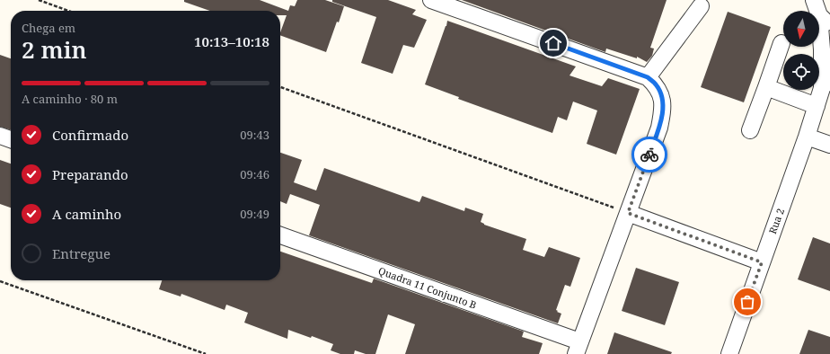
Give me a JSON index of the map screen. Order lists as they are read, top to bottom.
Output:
{
  "streets": {
    "street": ["Rua 2", "Quadra 11 Conjunto B"]
  },
  "north": "bottom",
  "page": {
    "heading": ["2 min", "Chega em", "10:13–10:18"],
    "bar": "A caminho · 80 m",
    "list": [
      ["Confirmado", "09:43"],
      ["Preparando", "09:46"],
      ["A caminho", "09:49"],
      "Entregue"
    ]
  }
}
